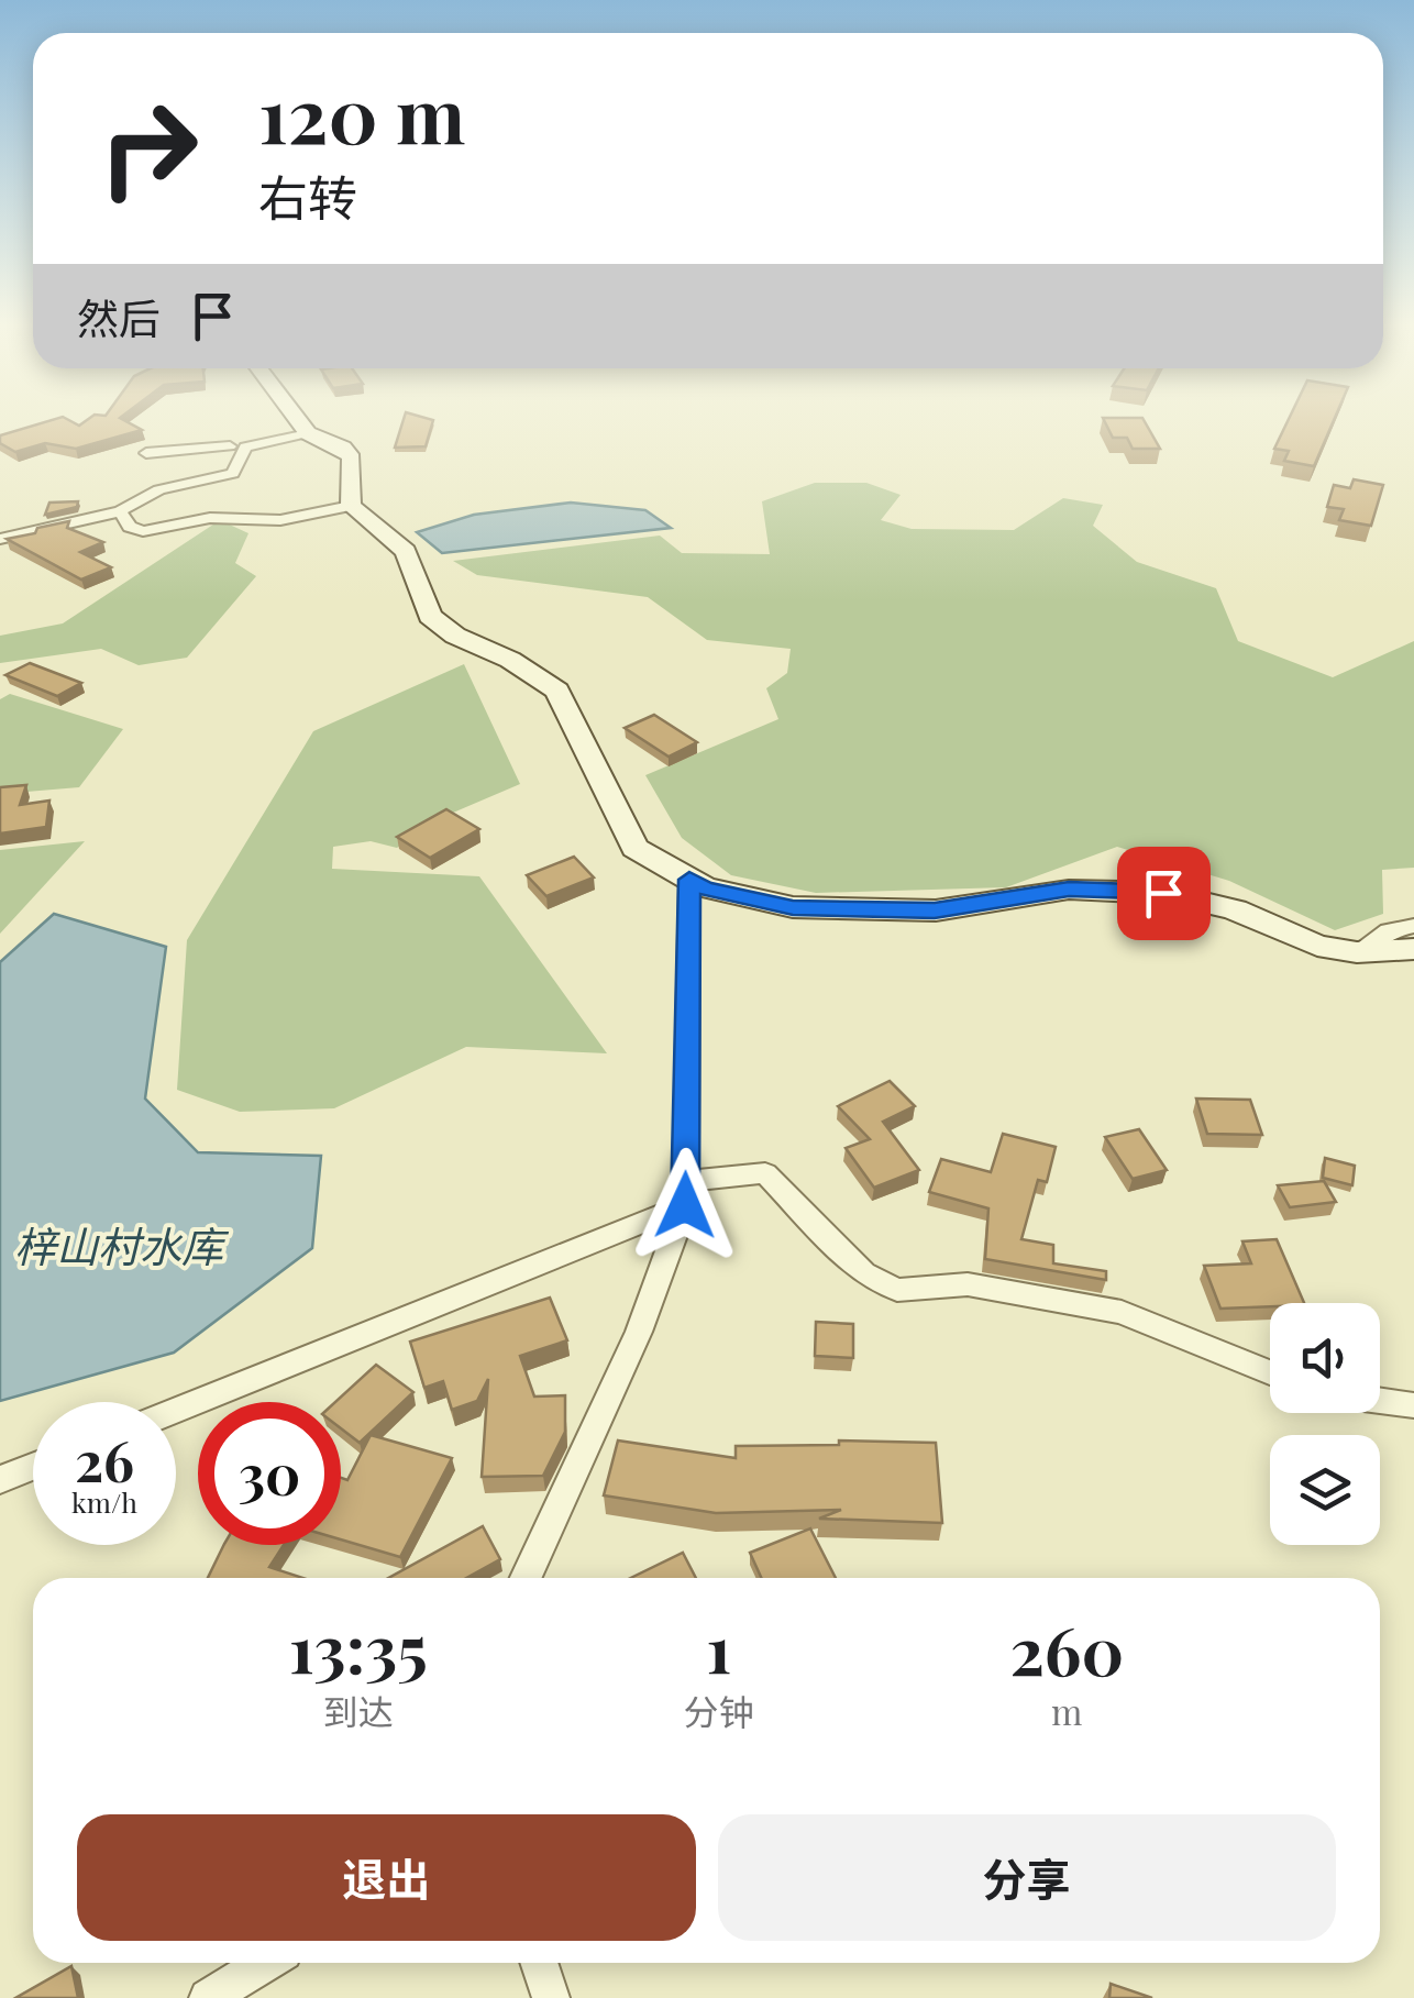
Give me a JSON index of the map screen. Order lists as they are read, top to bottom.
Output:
{
  "water": ["梓山村水库"],
  "page": {
    "turn": ["120 m", "右转"],
    "then": "然后",
    "speed": "26 km/h",
    "limit": "30",
    "eta": [
      "13:35",
      "到达",
      "1",
      "分钟",
      "260",
      "m"
    ],
    "buttons": ["退出", "分享"]
  }
}
